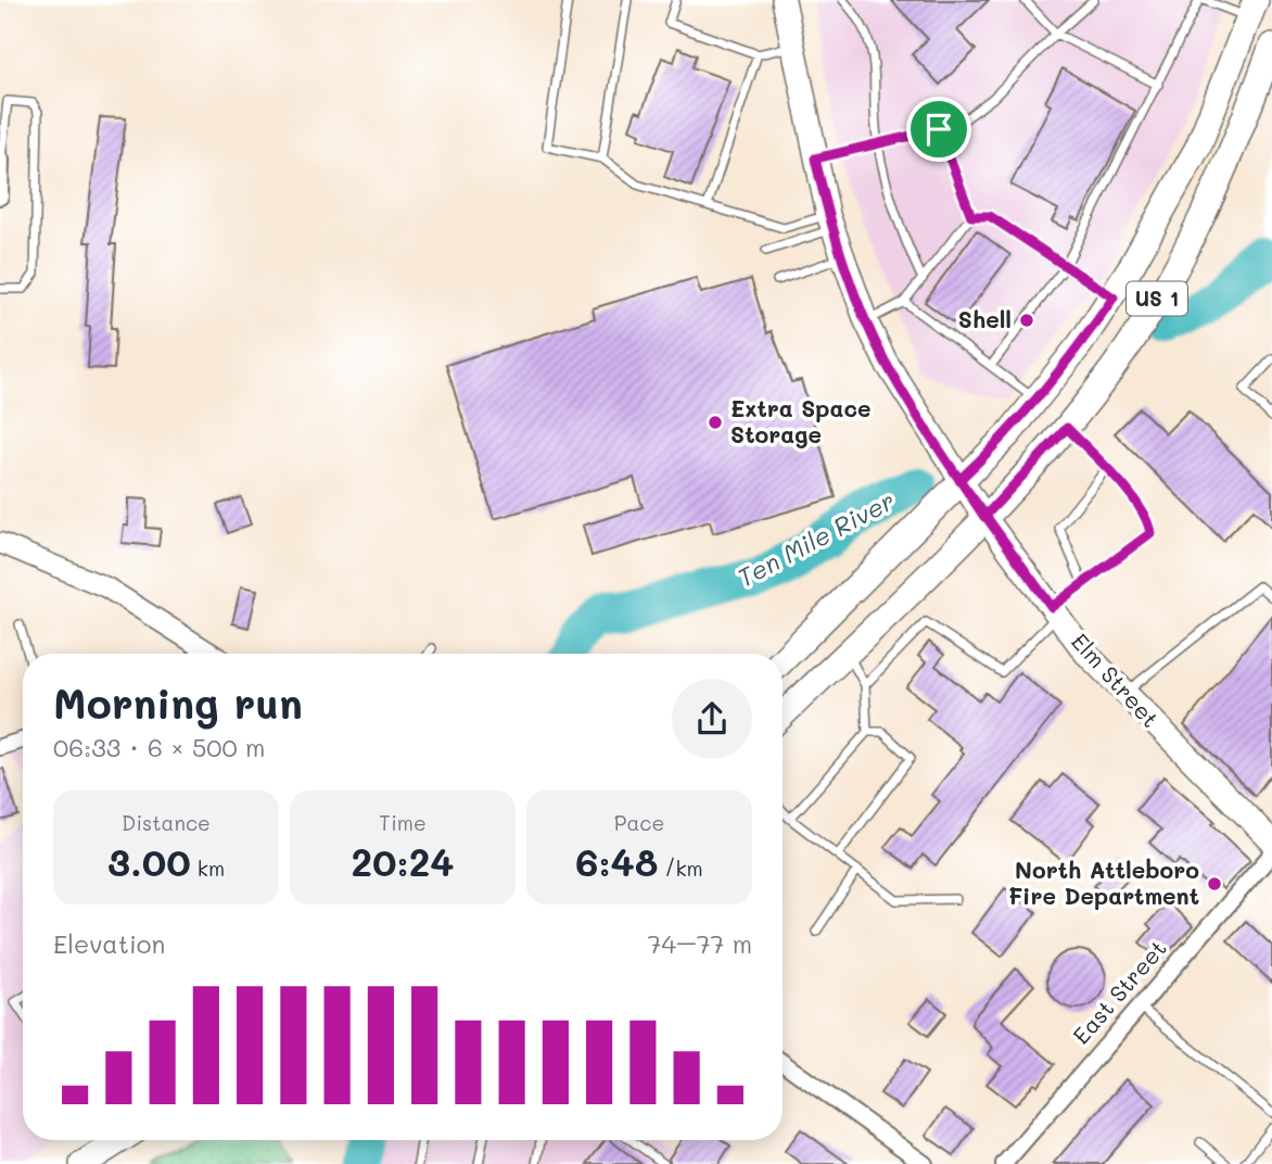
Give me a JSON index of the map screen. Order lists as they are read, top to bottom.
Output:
{
  "streets": {
    "main road": ["US 1", "Elm Street"],
    "street": ["East Street"]
  },
  "crossings": [
    ["US 1", "Elm Street"]
  ],
  "water": ["Ten Mile River"],
  "places": ["Shell", "Extra Space Storage", "North Attleboro Fire Department"],
  "page": {
    "heading": ["Morning run", "06:33 · 6 × 500 m"],
    "stats": [
      ["Distance", "3.00 km"],
      ["Time", "20:24"],
      ["Pace", "6:48 /km"]
    ],
    "chart": ["Elevation", "74–77 m"]
  }
}
